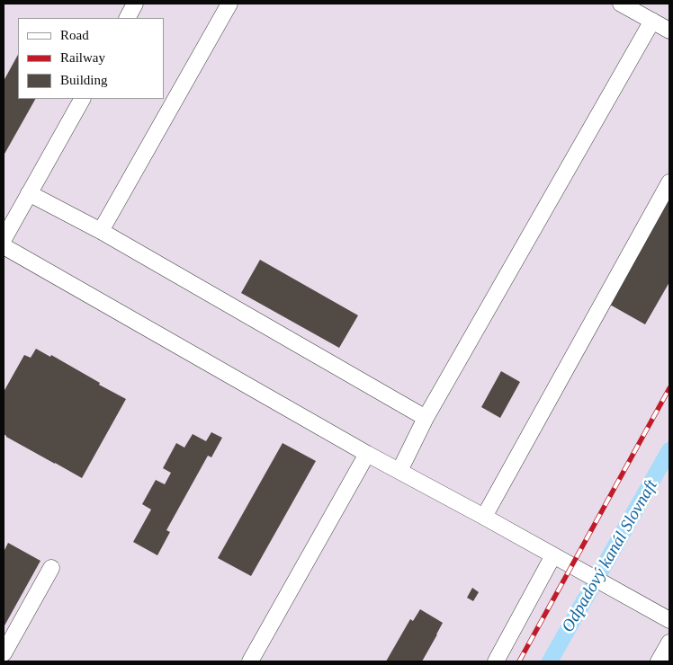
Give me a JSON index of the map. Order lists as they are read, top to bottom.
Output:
{
  "water": ["Odpadový kanál Slovnaft"],
  "legend": ["Road", "Railway", "Building"]
}
